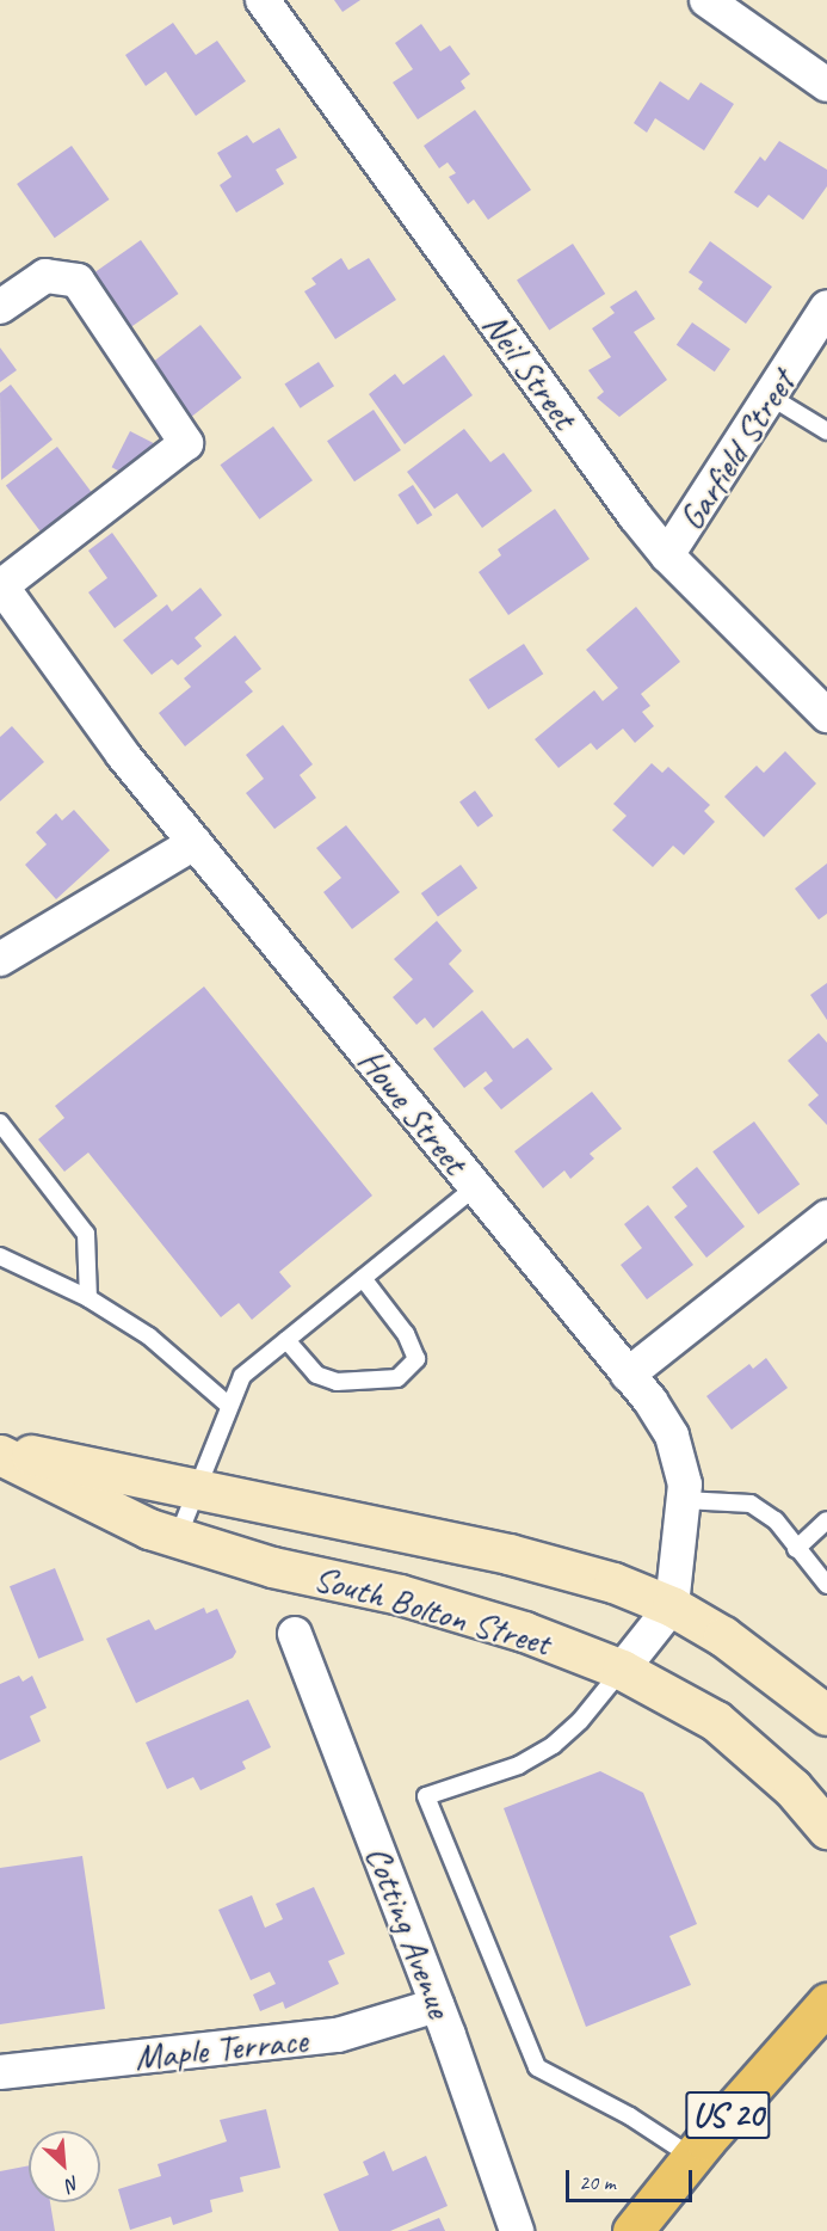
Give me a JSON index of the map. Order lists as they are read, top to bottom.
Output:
{
  "streets": {
    "main road": ["South Bolton Street", "US 20"],
    "street": [
      "Neil Street",
      "Garfield Street",
      "Howe Street",
      "Cotting Avenue",
      "Maple Terrace"
    ]
  },
  "crossings": [
    ["Neil Street", "Garfield Street"],
    ["Howe Street", "South Bolton Street"],
    ["Cotting Avenue", "Maple Terrace"]
  ],
  "scale_bar": "20 m",
  "north": "bottom right"
}
